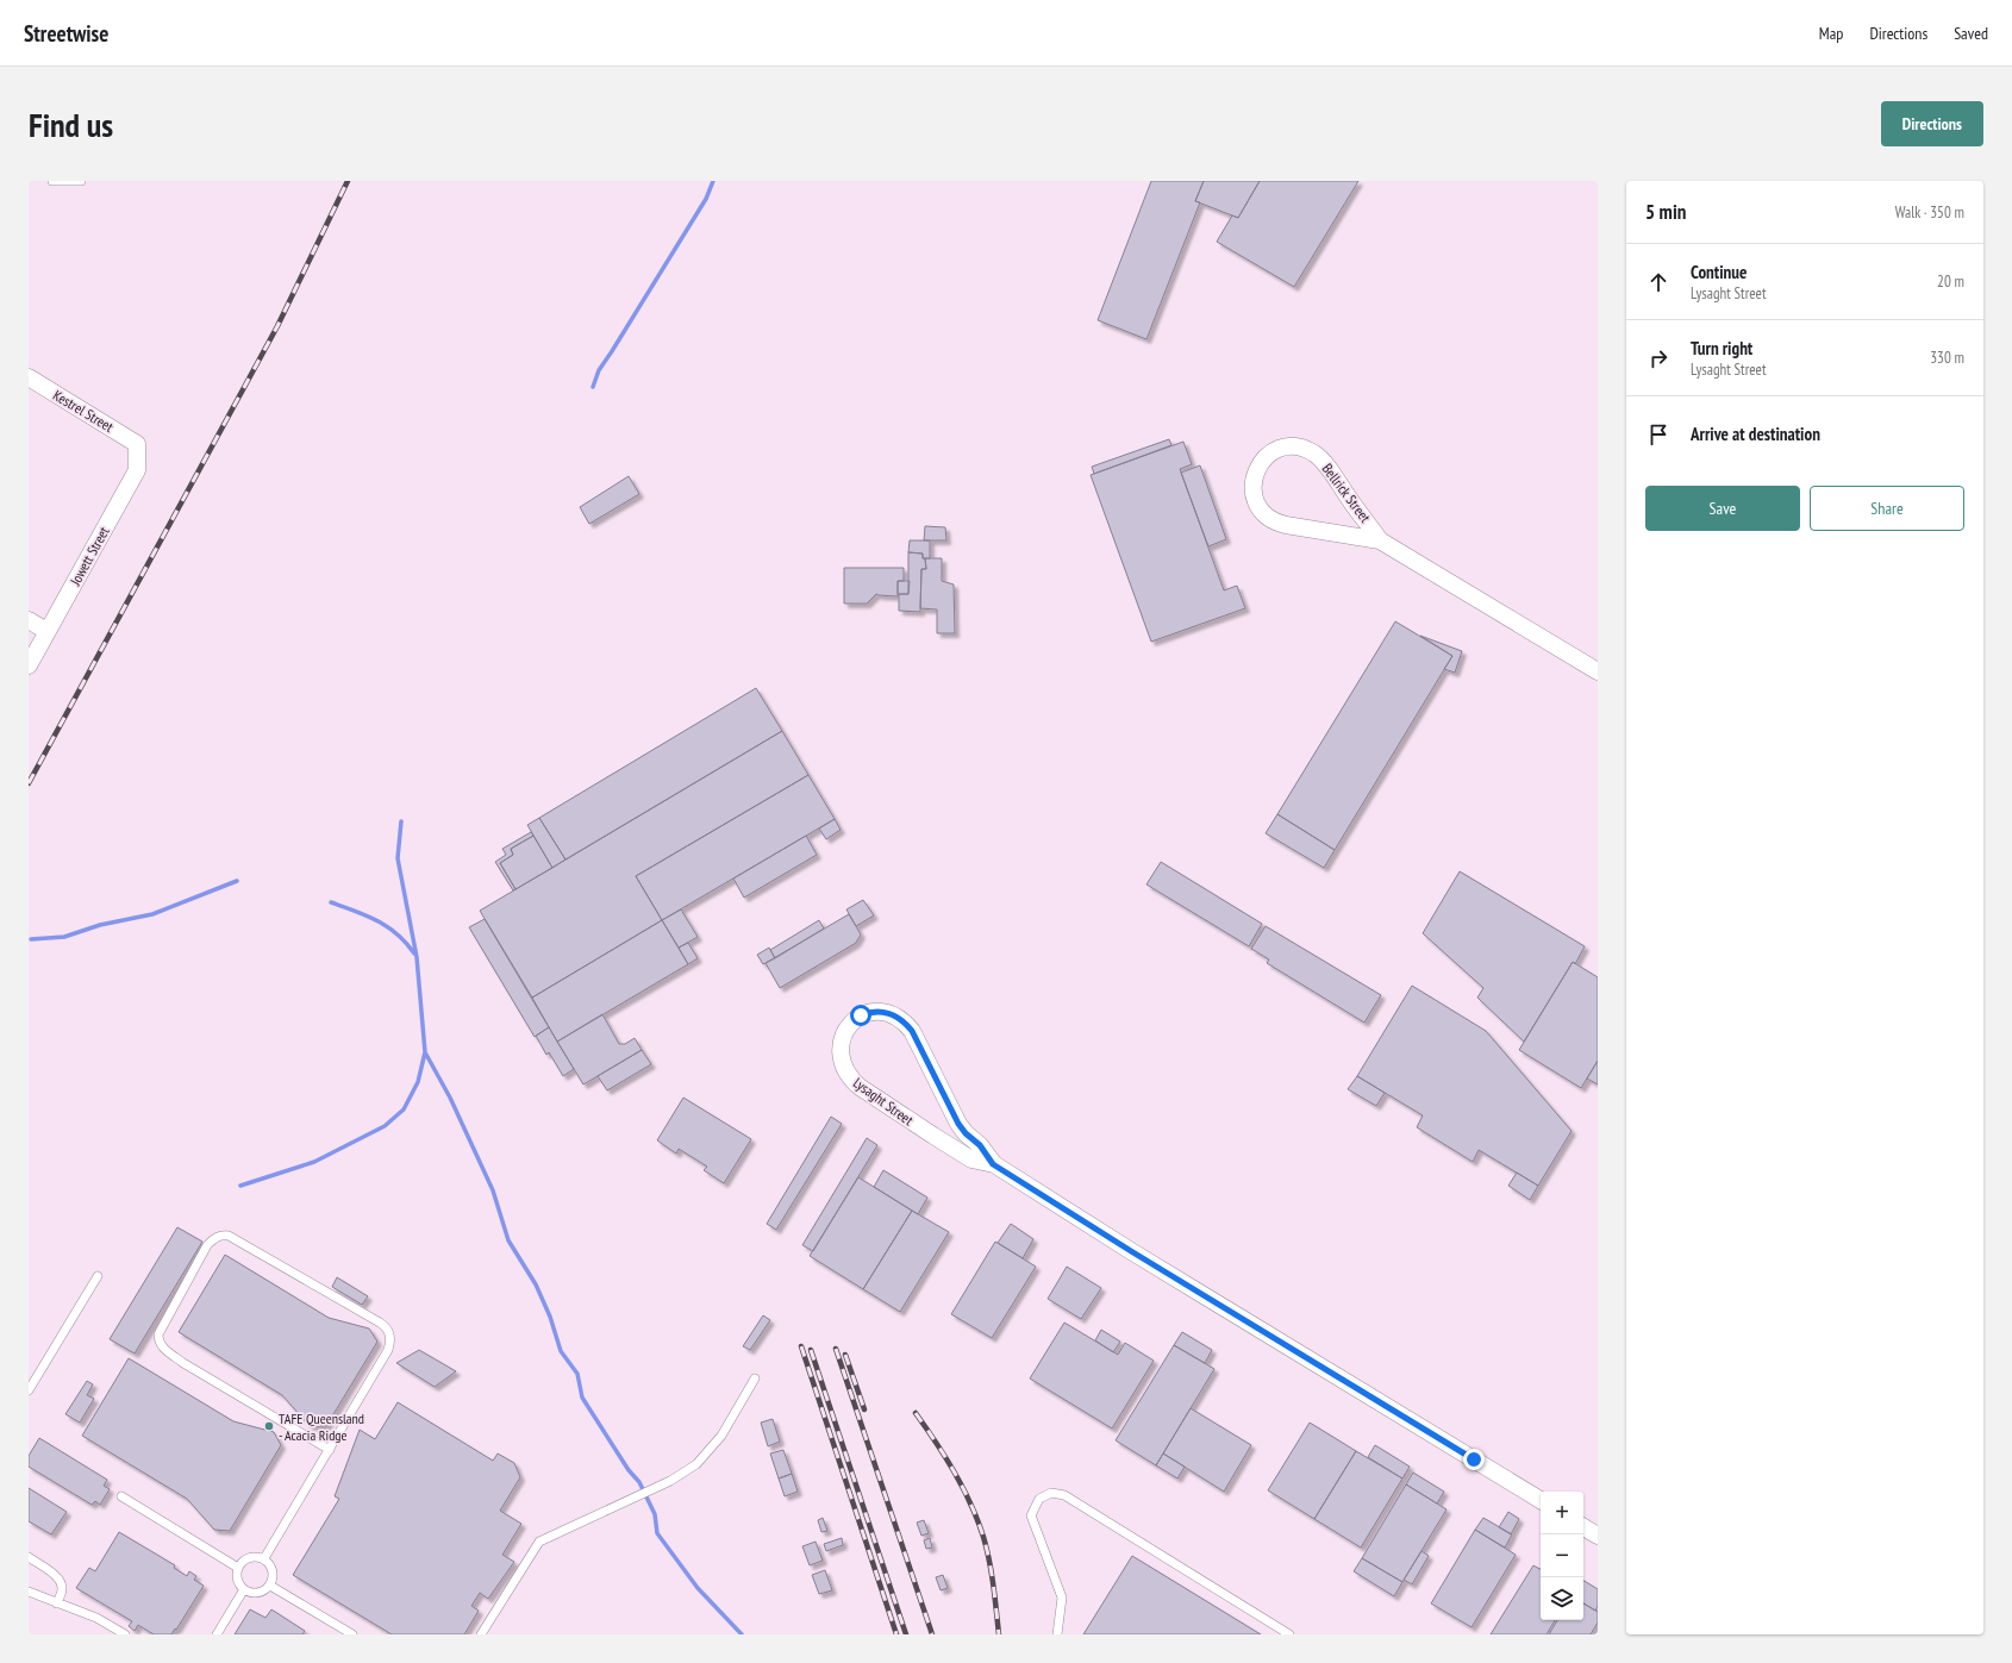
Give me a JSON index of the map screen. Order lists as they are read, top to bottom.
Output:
{
  "streets": {
    "street": [
      "Kestrel Street",
      "Bellrick Street",
      "Jowett Street",
      "Lysaght Street"
    ]
  },
  "crossings": [
    ["Kestrel Street", "Jowett Street"]
  ],
  "places": ["TAFE Queensland - Acacia Ridge"],
  "page": {
    "header": "Streetwise",
    "nav": ["Map", "Directions", "Saved"],
    "buttons": [
      "Directions",
      ["Save", "Share"]
    ],
    "title": "Find us",
    "heading": ["5 min", "Walk · 350 m"],
    "list": [
      ["Continue", "Lysaght Street", "20 m"],
      ["Turn right", "Lysaght Street", "330 m"],
      "Arrive at destination"
    ],
    "map_buttons": ["+", "−"]
  }
}
